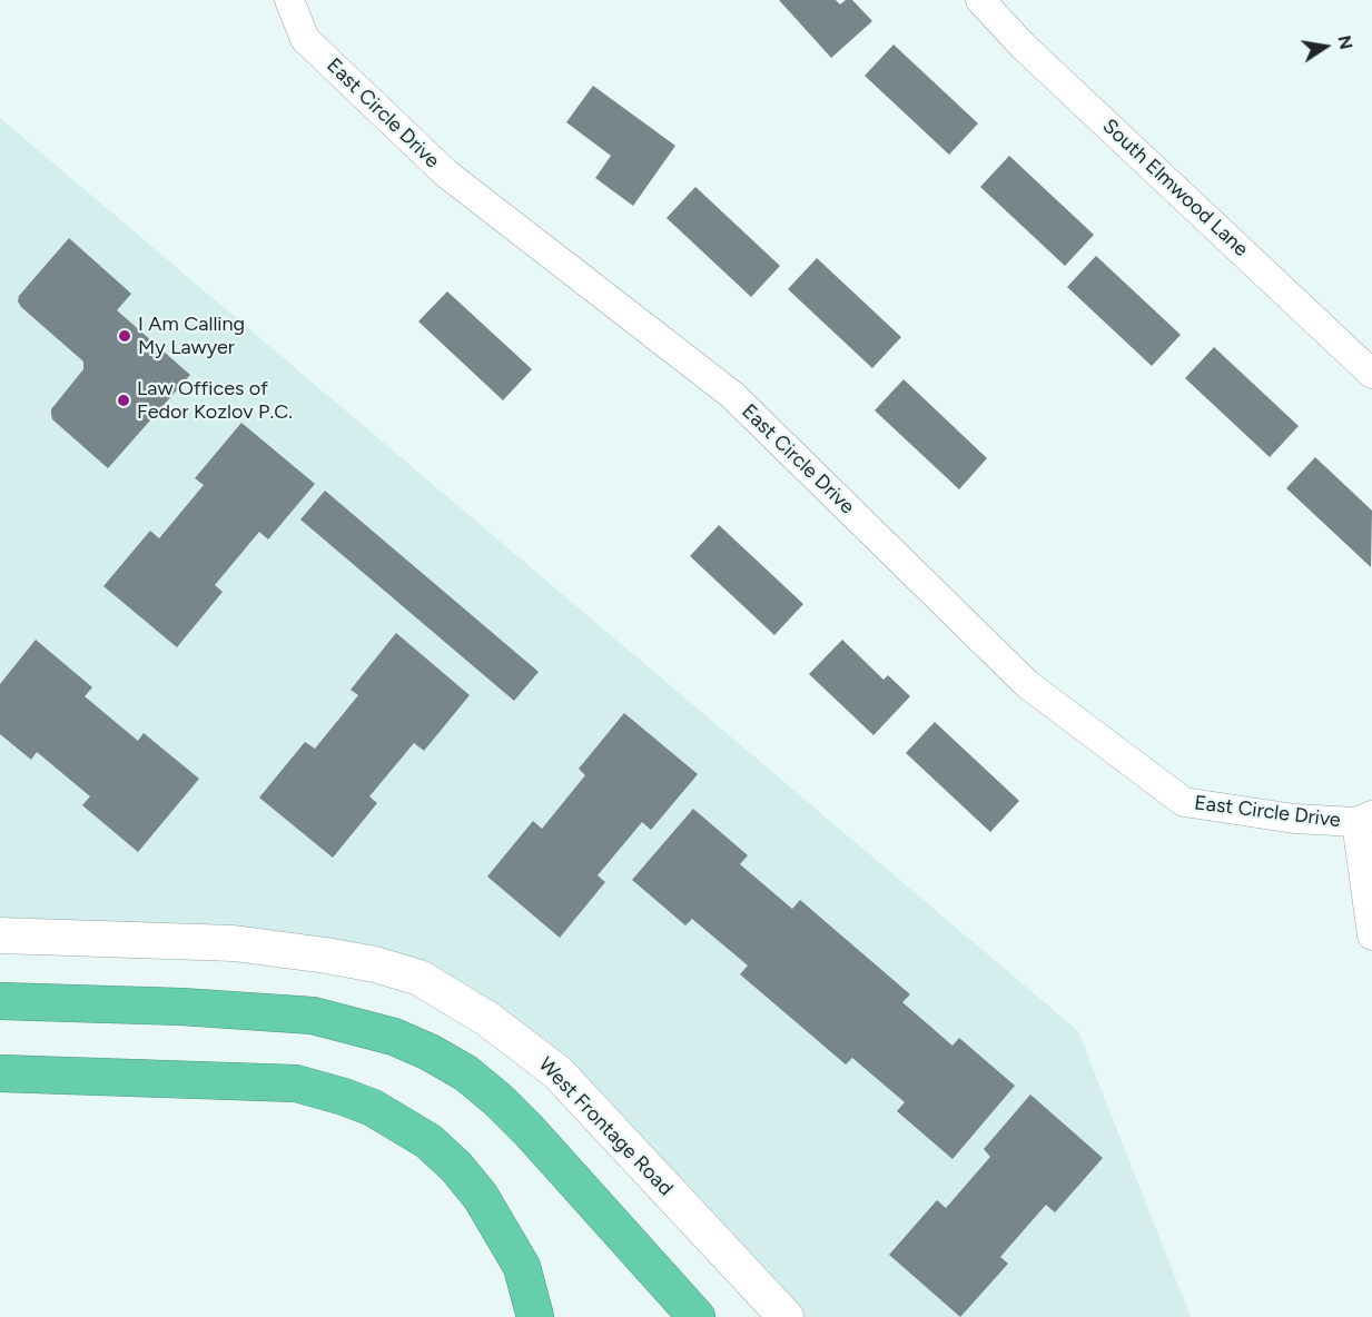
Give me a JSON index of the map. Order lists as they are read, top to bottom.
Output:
{
  "streets": {
    "street": ["East Circle Drive", "South Elmwood Lane", "West Frontage Road"]
  },
  "places": ["I Am Calling My Lawyer", "Law Offices of Fedor Kozlov P.C."],
  "north": "right"
}
